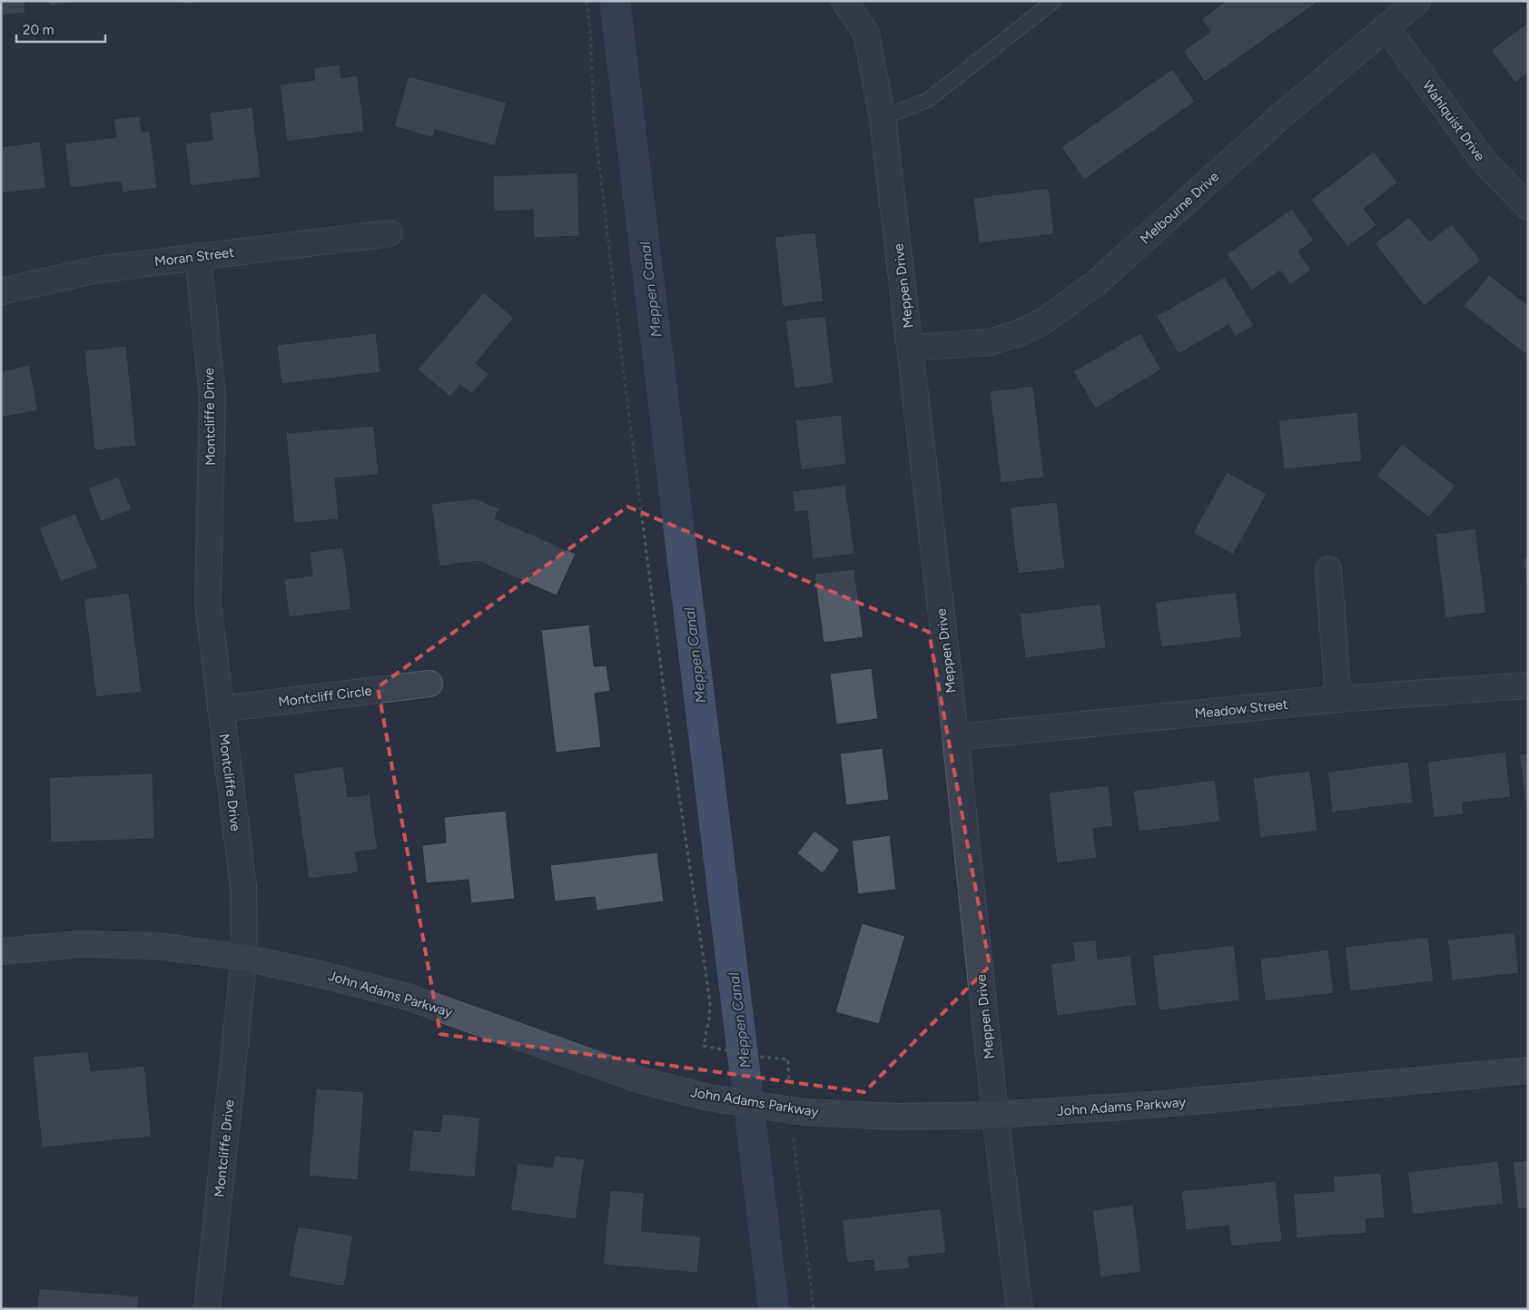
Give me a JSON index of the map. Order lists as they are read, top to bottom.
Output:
{
  "streets": {
    "street": [
      "Wahlquist Drive",
      "Melbourne Drive",
      "Moran Street",
      "Meppen Drive",
      "Montcliffe Drive",
      "Montcliff Circle",
      "Meadow Street",
      "John Adams Parkway"
    ]
  },
  "crossings": [
    ["Wahlquist Drive", "Melbourne Drive"],
    ["Melbourne Drive", "Meppen Drive"],
    ["Moran Street", "Montcliffe Drive"],
    ["Meppen Drive", "Meadow Street"],
    ["Meppen Drive", "John Adams Parkway"],
    ["Montcliffe Drive", "Montcliff Circle"],
    ["Montcliffe Drive", "John Adams Parkway"]
  ],
  "water": ["Meppen Canal"],
  "scale_bar": "20 m"
}
